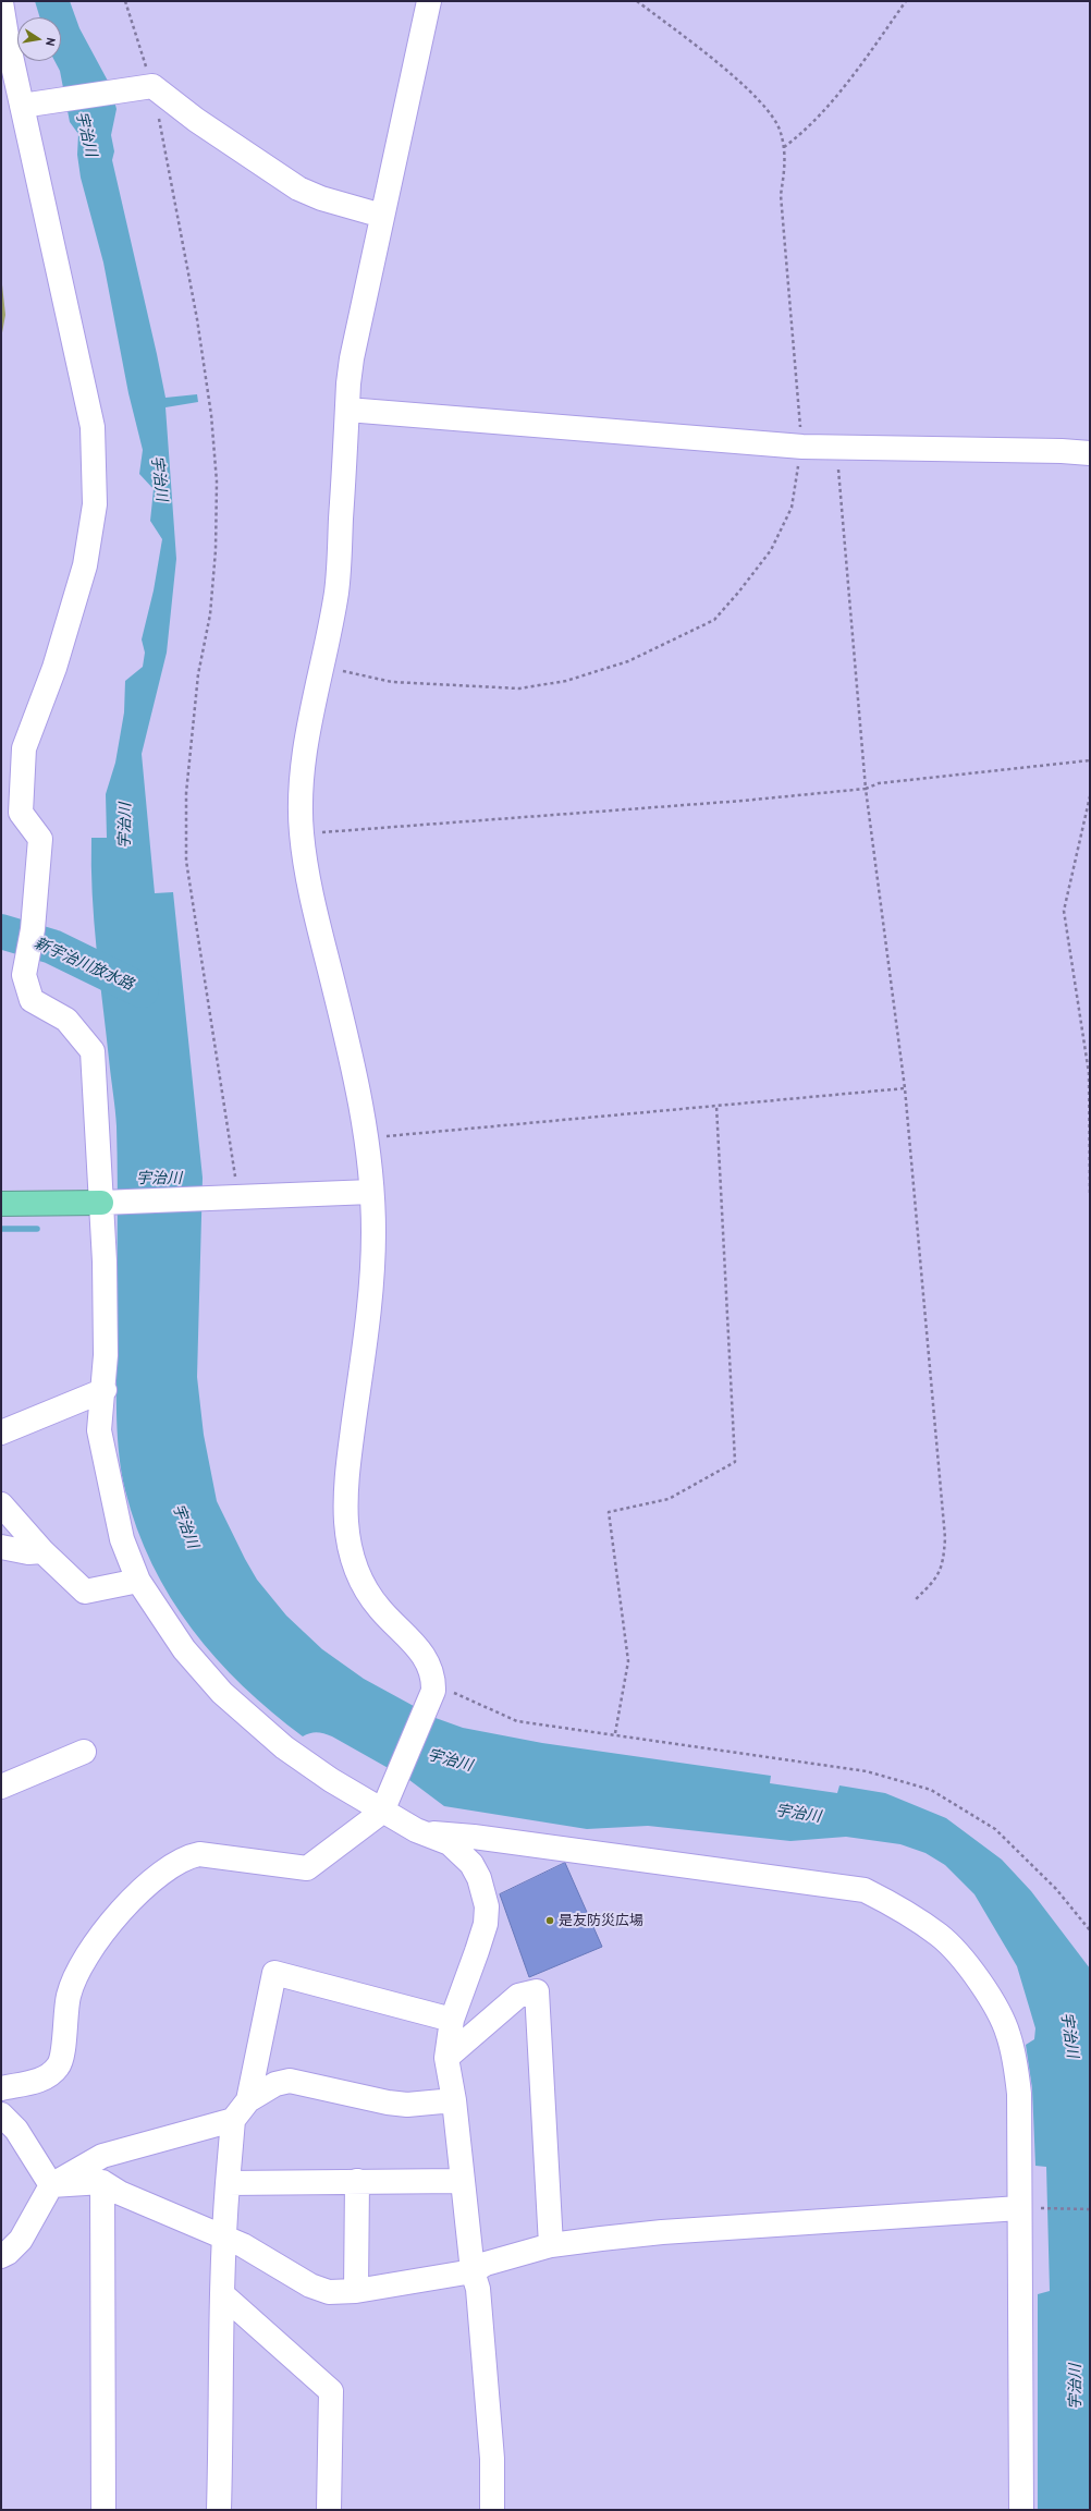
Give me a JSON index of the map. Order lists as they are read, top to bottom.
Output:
{
  "water": ["宇治川", "新宇治川放水路"],
  "places": ["是友防災広場"],
  "north": "right"
}
